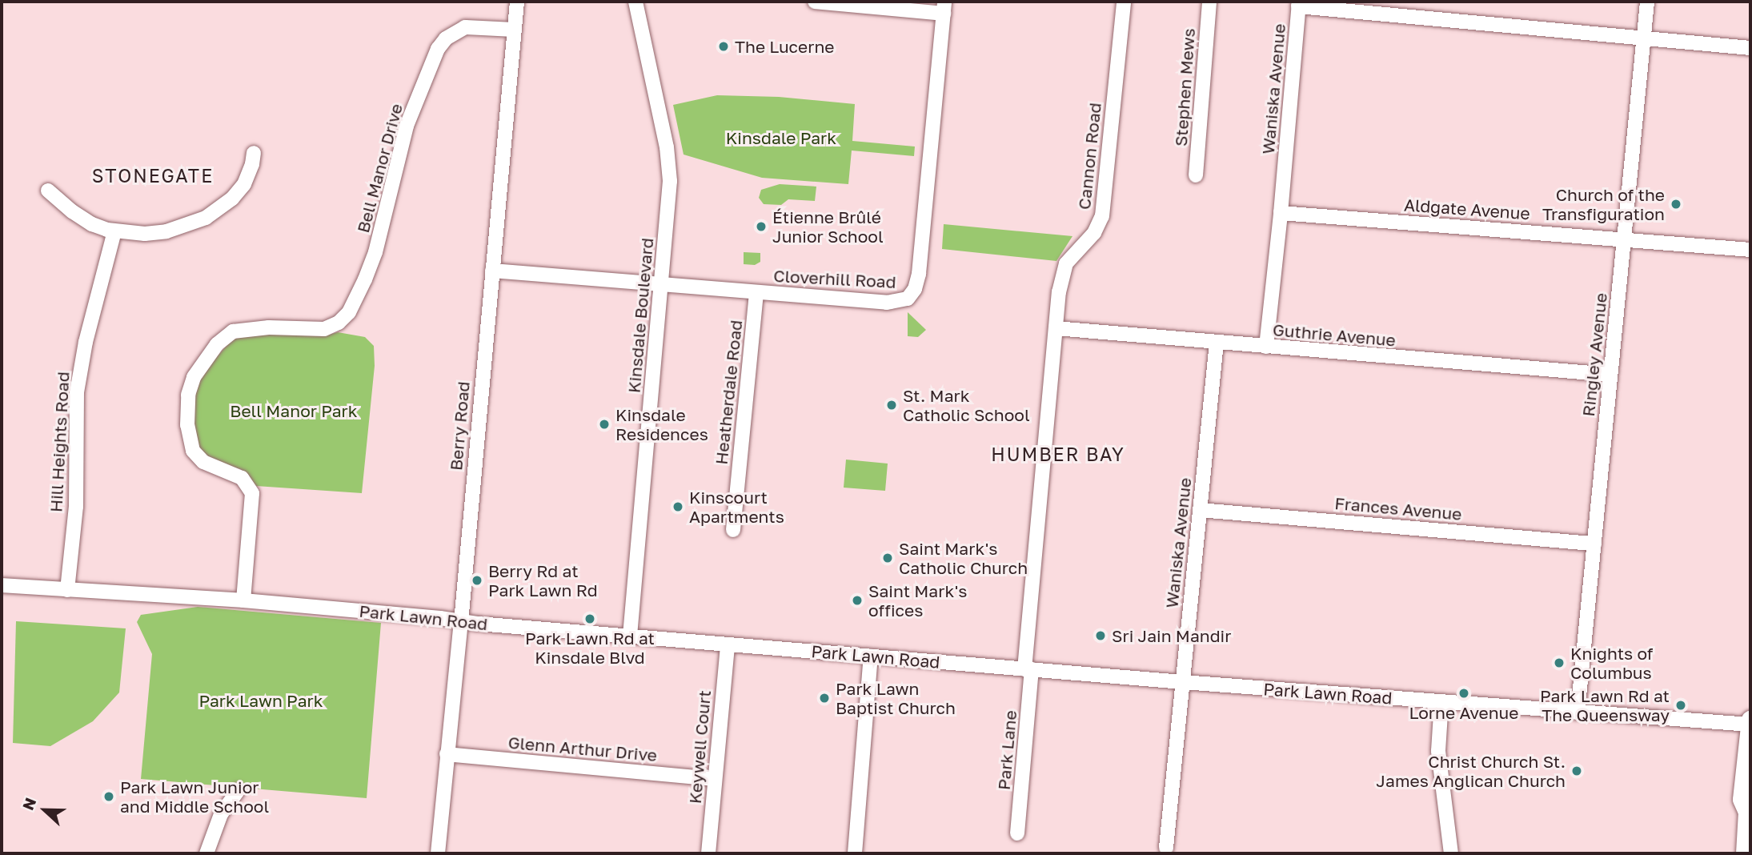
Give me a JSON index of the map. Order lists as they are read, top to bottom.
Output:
{
  "streets": {
    "street": [
      "Stephen Mews",
      "Waniska Avenue",
      "Cannon Road",
      "Bell Manor Drive",
      "Aldgate Avenue",
      "Cloverhill Road",
      "Kinsdale Boulevard",
      "Guthrie Avenue",
      "Ringley Avenue",
      "Heatherdale Road",
      "Berry Road",
      "Hill Heights Road",
      "Frances Avenue",
      "Park Lawn Road",
      "Keywell Court",
      "Glenn Arthur Drive",
      "Park Lane"
    ]
  },
  "crossings": [
    ["Waniska Avenue", "Aldgate Avenue"],
    ["Waniska Avenue", "Guthrie Avenue"],
    ["Waniska Avenue", "Frances Avenue"],
    ["Waniska Avenue", "Park Lawn Road"],
    ["Cannon Road", "Guthrie Avenue"],
    ["Cannon Road", "Park Lawn Road"],
    ["Cannon Road", "Park Lane"],
    ["Bell Manor Drive", "Berry Road"],
    ["Bell Manor Drive", "Park Lawn Road"],
    ["Aldgate Avenue", "Ringley Avenue"],
    ["Cloverhill Road", "Kinsdale Boulevard"],
    ["Cloverhill Road", "Heatherdale Road"],
    ["Cloverhill Road", "Berry Road"],
    ["Kinsdale Boulevard", "Park Lawn Road"],
    ["Guthrie Avenue", "Ringley Avenue"],
    ["Ringley Avenue", "Frances Avenue"],
    ["Ringley Avenue", "Park Lawn Road"],
    ["Berry Road", "Park Lawn Road"],
    ["Berry Road", "Glenn Arthur Drive"],
    ["Hill Heights Road", "Park Lawn Road"],
    ["Park Lawn Road", "Keywell Court"],
    ["Park Lawn Road", "Park Lane"],
    ["Keywell Court", "Glenn Arthur Drive"]
  ],
  "districts": ["STONEGATE", "HUMBER BAY"],
  "parks": ["Kinsdale Park", "Bell Manor Park", "Park Lawn Park"],
  "places": [
    "The Lucerne",
    "Church of the Transfiguration",
    "Étienne Brûlé Junior School",
    "St. Mark Catholic School",
    "Kinsdale Residences",
    "Kinscourt Apartments",
    "Saint Mark's Catholic Church",
    "Berry Rd at Park Lawn Rd",
    "Saint Mark's offices",
    "Park Lawn Rd at Kinsdale Blvd",
    "Sri Jain Mandir",
    "Knights of Columbus",
    "Lorne Avenue",
    "Park Lawn Baptist Church",
    "Park Lawn Rd at The Queensway",
    "Christ Church St. James Anglican Church",
    "Park Lawn Junior and Middle School"
  ],
  "north": "left"
}
